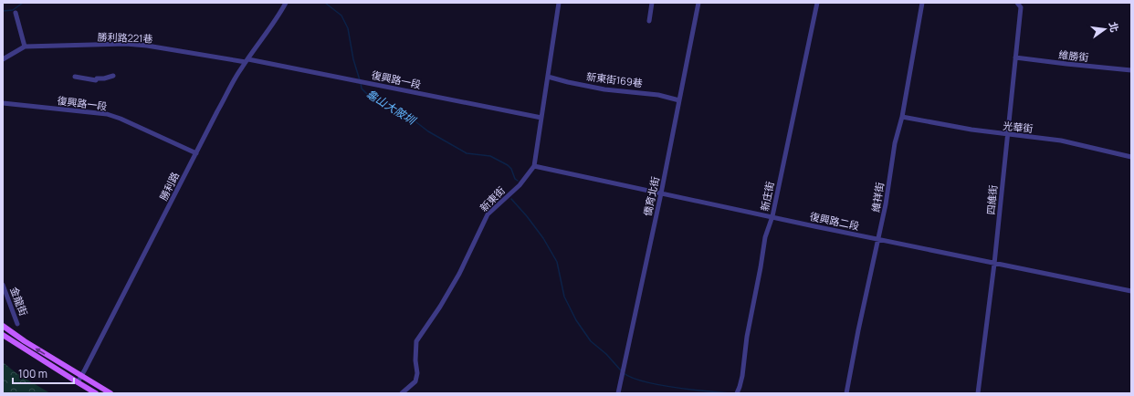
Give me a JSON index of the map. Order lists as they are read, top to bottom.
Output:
{
  "streets": {
    "street": [
      "勝利路221巷",
      "維勝街",
      "復興路一段",
      "新東街169巷",
      "光華街",
      "勝利路",
      "僑育北街",
      "新庄街",
      "維祥街",
      "新東街",
      "四維街",
      "復興路二段",
      "金龍街"
    ]
  },
  "crossings": [
    ["勝利路221巷", "復興路一段"],
    ["勝利路221巷", "勝利路"],
    ["維勝街", "四維街"],
    ["復興路一段", "勝利路"],
    ["復興路一段", "新東街"],
    ["新東街169巷", "僑育北街"],
    ["新東街169巷", "新東街"],
    ["光華街", "維祥街"],
    ["光華街", "四維街"],
    ["僑育北街", "復興路二段"],
    ["新庄街", "復興路二段"],
    ["維祥街", "復興路二段"],
    ["新東街", "復興路二段"],
    ["四維街", "復興路二段"]
  ],
  "water": ["龜山大陂圳"],
  "scale_bar": "100 m",
  "north": "right"
}
